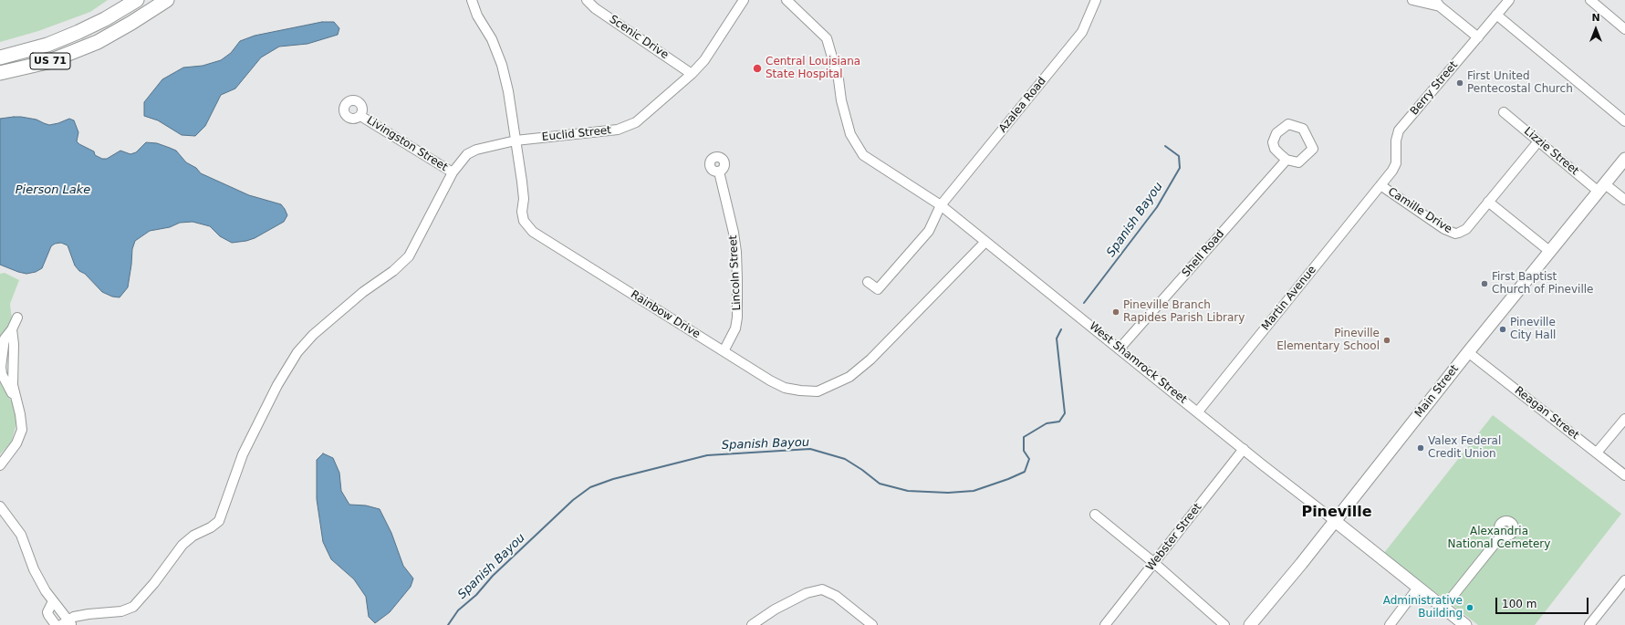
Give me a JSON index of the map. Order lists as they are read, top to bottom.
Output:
{
  "streets": {
    "highway": ["US 71"],
    "main road": ["Main Street"],
    "street": [
      "Scenic Drive",
      "Berry Street",
      "Azalea Road",
      "Euclid Street",
      "Livingston Street",
      "Lizzie Street",
      "Camille Drive",
      "Shell Road",
      "Lincoln Street",
      "Martin Avenue",
      "Rainbow Drive",
      "West Shamrock Street",
      "Reagan Street",
      "Webster Street"
    ]
  },
  "crossings": [
    ["Scenic Drive", "Euclid Street"],
    ["Berry Street", "Camille Drive"],
    ["Berry Street", "Martin Avenue"],
    ["Azalea Road", "West Shamrock Street"],
    ["Euclid Street", "Livingston Street"],
    ["Euclid Street", "Rainbow Drive"],
    ["Lizzie Street", "Main Street"],
    ["Camille Drive", "Martin Avenue"],
    ["Shell Road", "West Shamrock Street"],
    ["Lincoln Street", "Rainbow Drive"],
    ["Martin Avenue", "West Shamrock Street"],
    ["Rainbow Drive", "West Shamrock Street"],
    ["West Shamrock Street", "Main Street"],
    ["West Shamrock Street", "Webster Street"],
    ["Main Street", "Reagan Street"]
  ],
  "districts": ["Pineville"],
  "water": ["Pierson Lake", "Spanish Bayou"],
  "parks": ["Alexandria National Cemetery"],
  "places": [
    "Central Louisiana State Hospital",
    "First United Pentecostal Church",
    "First Baptist Church of Pineville",
    "Pineville Branch Rapides Parish Library",
    "Pineville City Hall",
    "Pineville Elementary School",
    "Valex Federal Credit Union",
    "Administrative Building"
  ],
  "scale_bar": "100 m",
  "north": "top"
}
